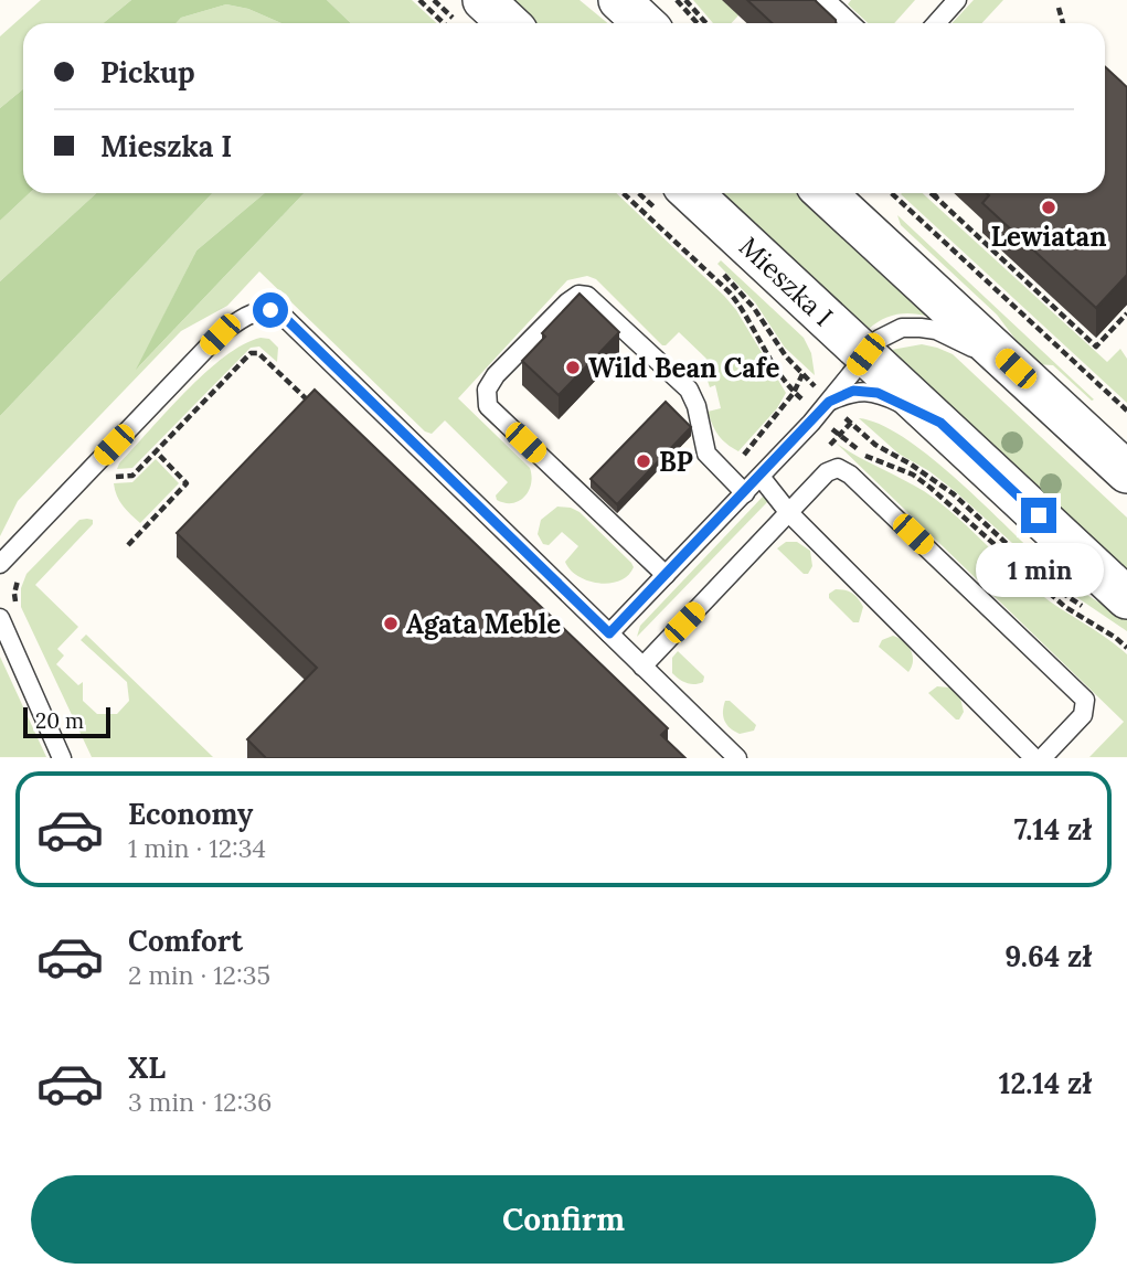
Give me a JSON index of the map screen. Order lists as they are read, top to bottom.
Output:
{
  "streets": {
    "street": ["Mieszka I"]
  },
  "places": [
    "Lewiatan",
    "Wild Bean Cafe",
    "BP",
    "Agata Meble"
  ],
  "scale_bar": "20 m",
  "page": {
    "banner": ["Pickup", "Mieszka I"],
    "bubble": "1 min",
    "scale": "20 m",
    "list": [
      {
        "name": "Economy",
        "note": "1 min · 12:34",
        "value": "7.14 zł"
      },
      {
        "name": "Comfort",
        "note": "2 min · 12:35",
        "value": "9.64 zł"
      },
      {
        "name": "XL",
        "note": "3 min · 12:36",
        "value": "12.14 zł"
      }
    ],
    "buttons": "Confirm"
  }
}
